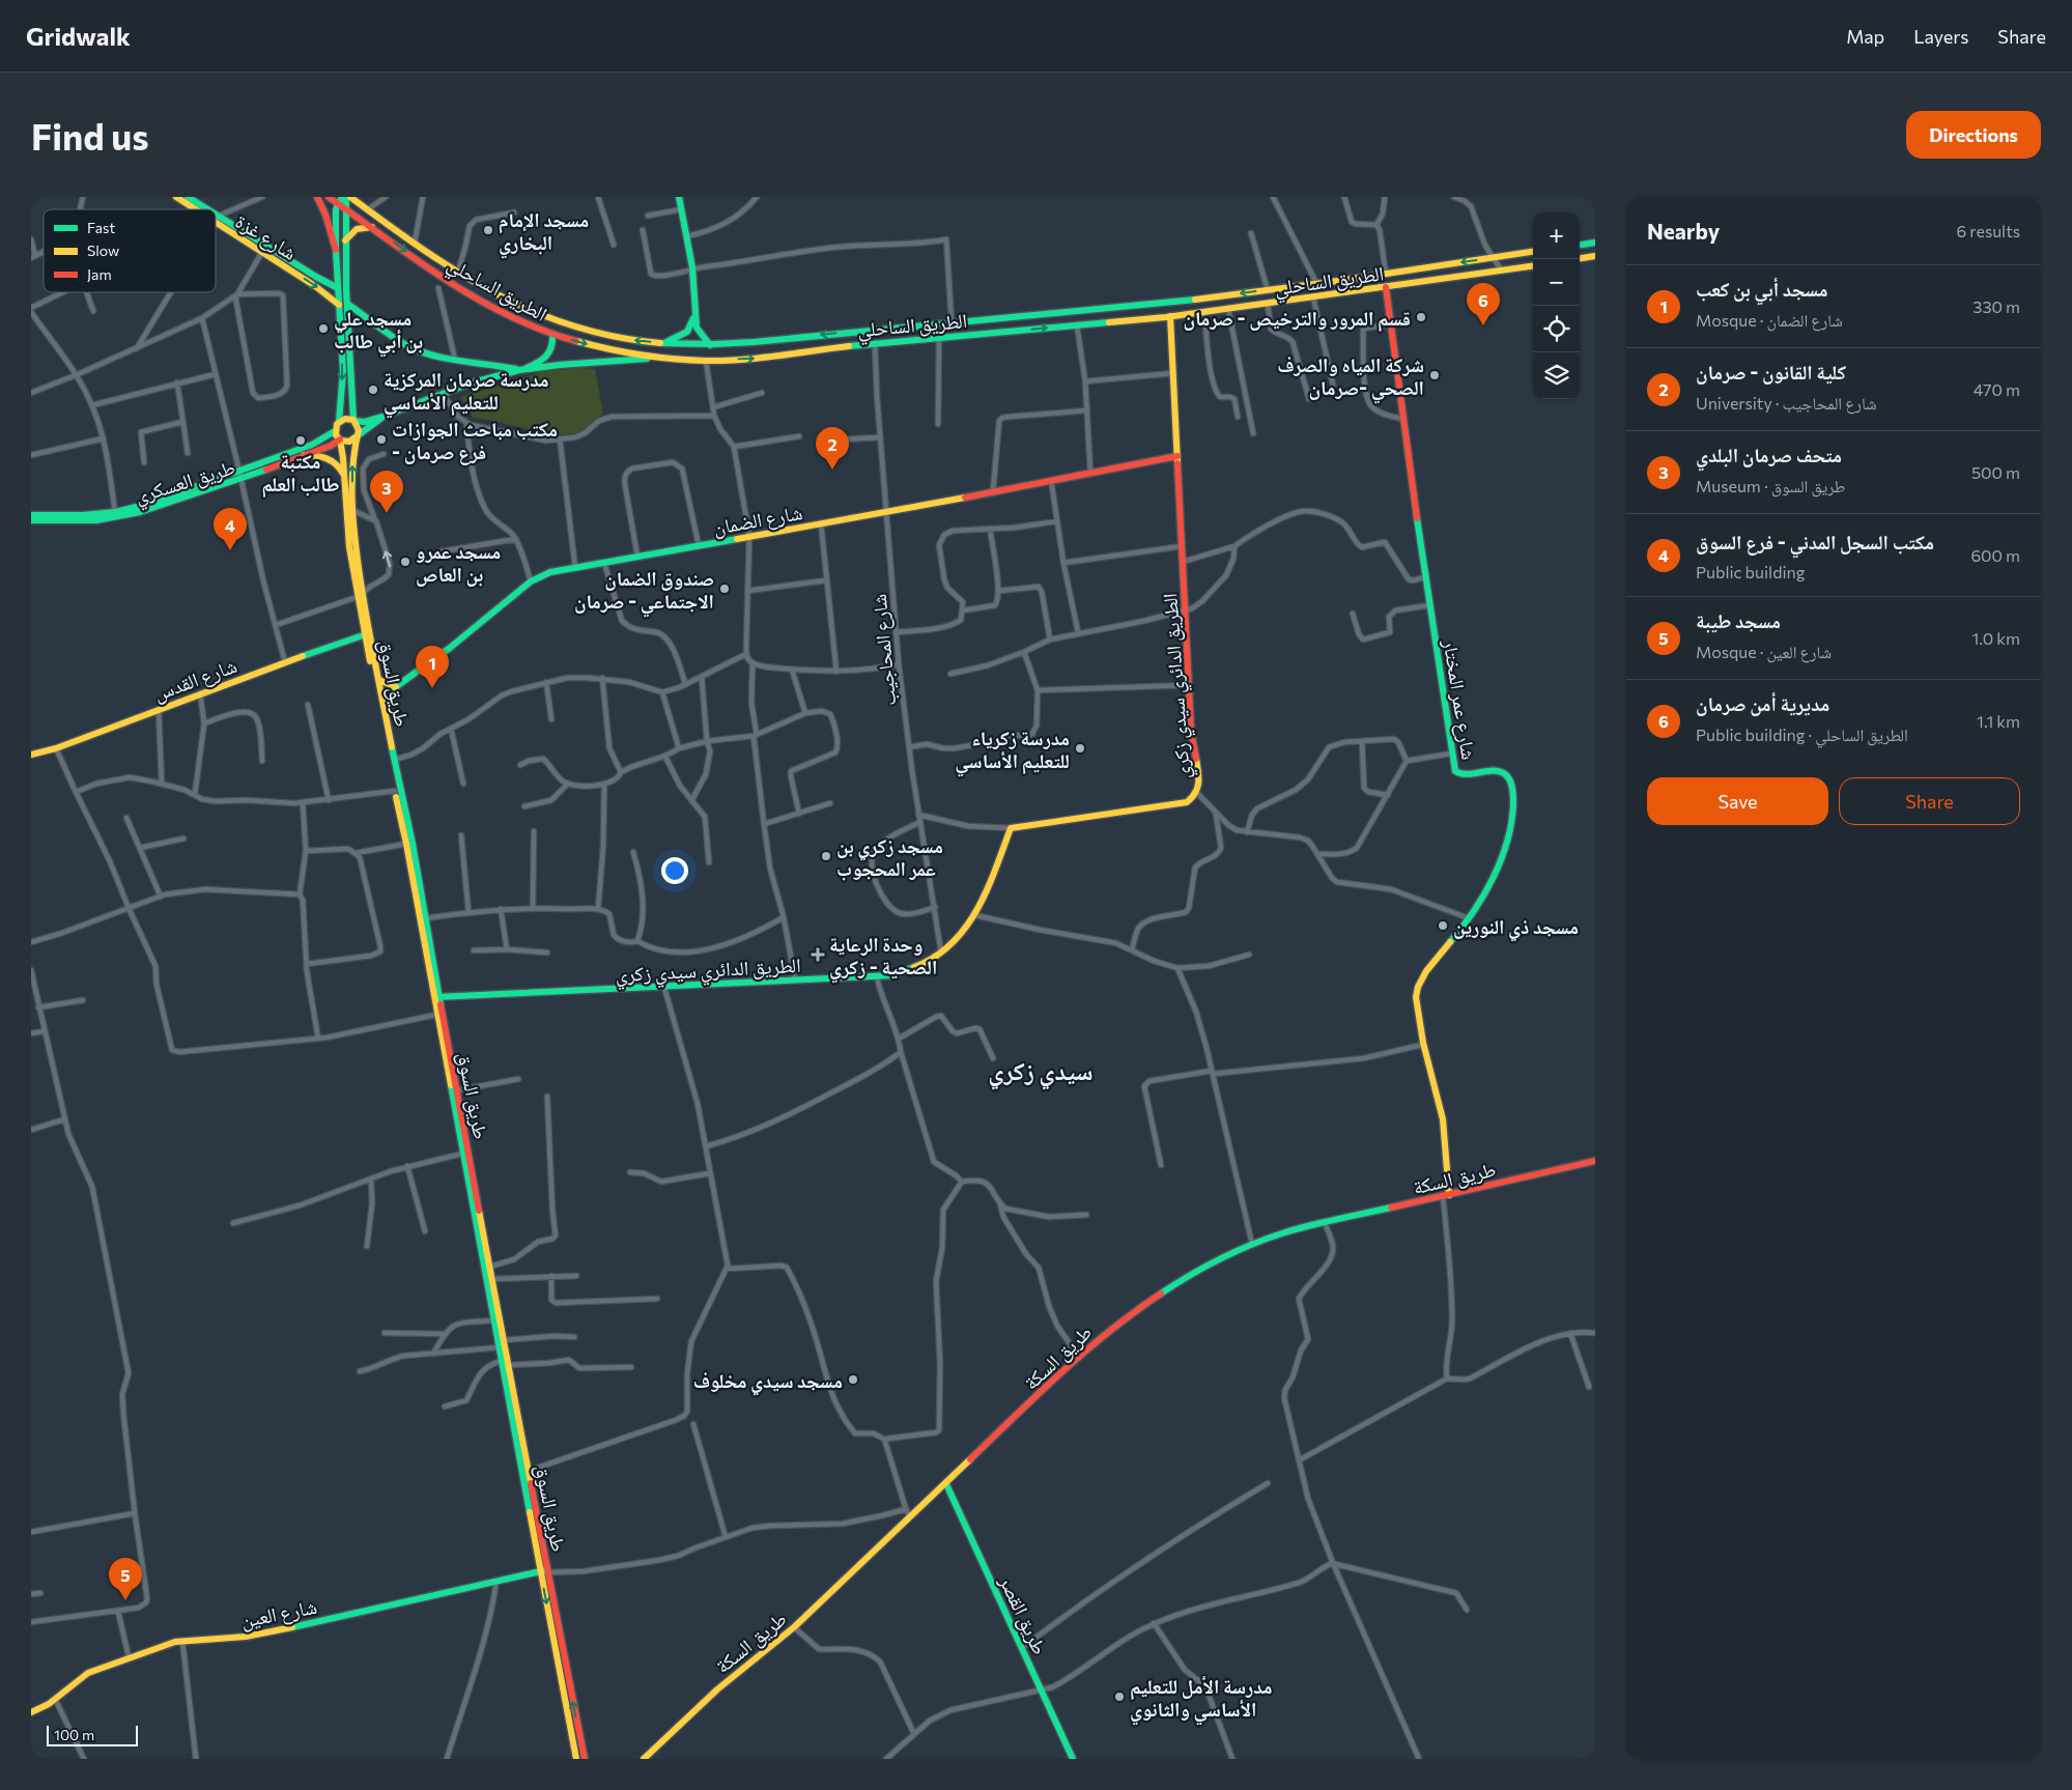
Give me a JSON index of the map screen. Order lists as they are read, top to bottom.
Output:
{
  "streets": {
    "main road": [
      "شارع غزة",
      "الطريق الساحلي",
      "طريق العسكري",
      "شارع الضمان",
      "شارع القدس",
      "طريق السوق",
      "الطريق الدائري سيدي زكري",
      "شارع عمر المختار",
      "طريق السكة",
      "شارع العين",
      "طريق القصر"
    ],
    "street": ["شارع المحاجيب"]
  },
  "crossings": [
    ["الطريق الساحلي", "شارع المحاجيب"],
    ["الطريق الساحلي", "الطريق الدائري سيدي زكري"],
    ["الطريق الساحلي", "شارع عمر المختار"],
    ["طريق العسكري", "طريق السوق"],
    ["شارع الضمان", "شارع المحاجيب"],
    ["شارع الضمان", "طريق السوق"],
    ["شارع الضمان", "الطريق الدائري سيدي زكري"],
    ["شارع المحاجيب", "الطريق الدائري سيدي زكري"],
    ["شارع القدس", "طريق السوق"],
    ["طريق السوق", "الطريق الدائري سيدي زكري"],
    ["طريق السوق", "شارع العين"],
    ["شارع عمر المختار", "طريق السكة"],
    ["طريق السكة", "طريق القصر"]
  ],
  "districts": ["سيدي زكري"],
  "places": {
    "other": [
      "مسجد الإمام البخاري",
      "قسم المرور والترخيص - صرمان",
      "مسجد علي بن أبي طالب",
      "شركة المياه والصرف الصحي -صرمان",
      "مدرسة صرمان المركزية للتعليم الأساسي",
      "مكتب مباحث الجوازات - فرع صرمان",
      "مكتبة طالب العلم",
      "مسجد عمرو بن العاص",
      "صندوق الضمان الاجتماعي - صرمان",
      "مدرسة زكرياء للتعليم الأساسي",
      "مسجد زكري بن عمر المحجوب",
      "مسجد ذي النورين",
      "مسجد سيدي مخلوف",
      "مدرسة الأمل للتعليم الأساسي والثانوي"
    ],
    "health": ["وحدة الرعاية الصحية - زكري"]
  },
  "legend": ["Fast", "Slow", "Jam"],
  "scale_bar": "100 m",
  "page": {
    "header": "Gridwalk",
    "nav": ["Map", "Layers", "Share"],
    "buttons": [
      "Directions",
      ["Save", "Share"]
    ],
    "title": "Find us",
    "heading": ["Nearby", "6 results"],
    "map_buttons": ["+", "−"],
    "list": [
      {
        "mark": "1",
        "name": "مسجد أبي بن كعب",
        "note": "Mosque · شارع الضمان",
        "value": "330 m"
      },
      {
        "mark": "2",
        "name": "كلية القانون - صرمان",
        "note": "University · شارع المحاجيب",
        "value": "470 m"
      },
      {
        "mark": "3",
        "name": "متحف صرمان البلدي",
        "note": "Museum · طريق السوق",
        "value": "500 m"
      },
      {
        "mark": "4",
        "name": "مكتب السجل المدني - فرع السوق",
        "note": "Public building",
        "value": "600 m"
      },
      {
        "mark": "5",
        "name": "مسجد طيبة",
        "note": "Mosque · شارع العين",
        "value": "1.0 km"
      },
      {
        "mark": "6",
        "name": "مديرية أمن صرمان",
        "note": "Public building · الطريق الساحلي",
        "value": "1.1 km"
      }
    ],
    "pins": [
      "6",
      "2",
      "3",
      "4",
      "1",
      "5"
    ],
    "scale": "100 m"
  }
}
